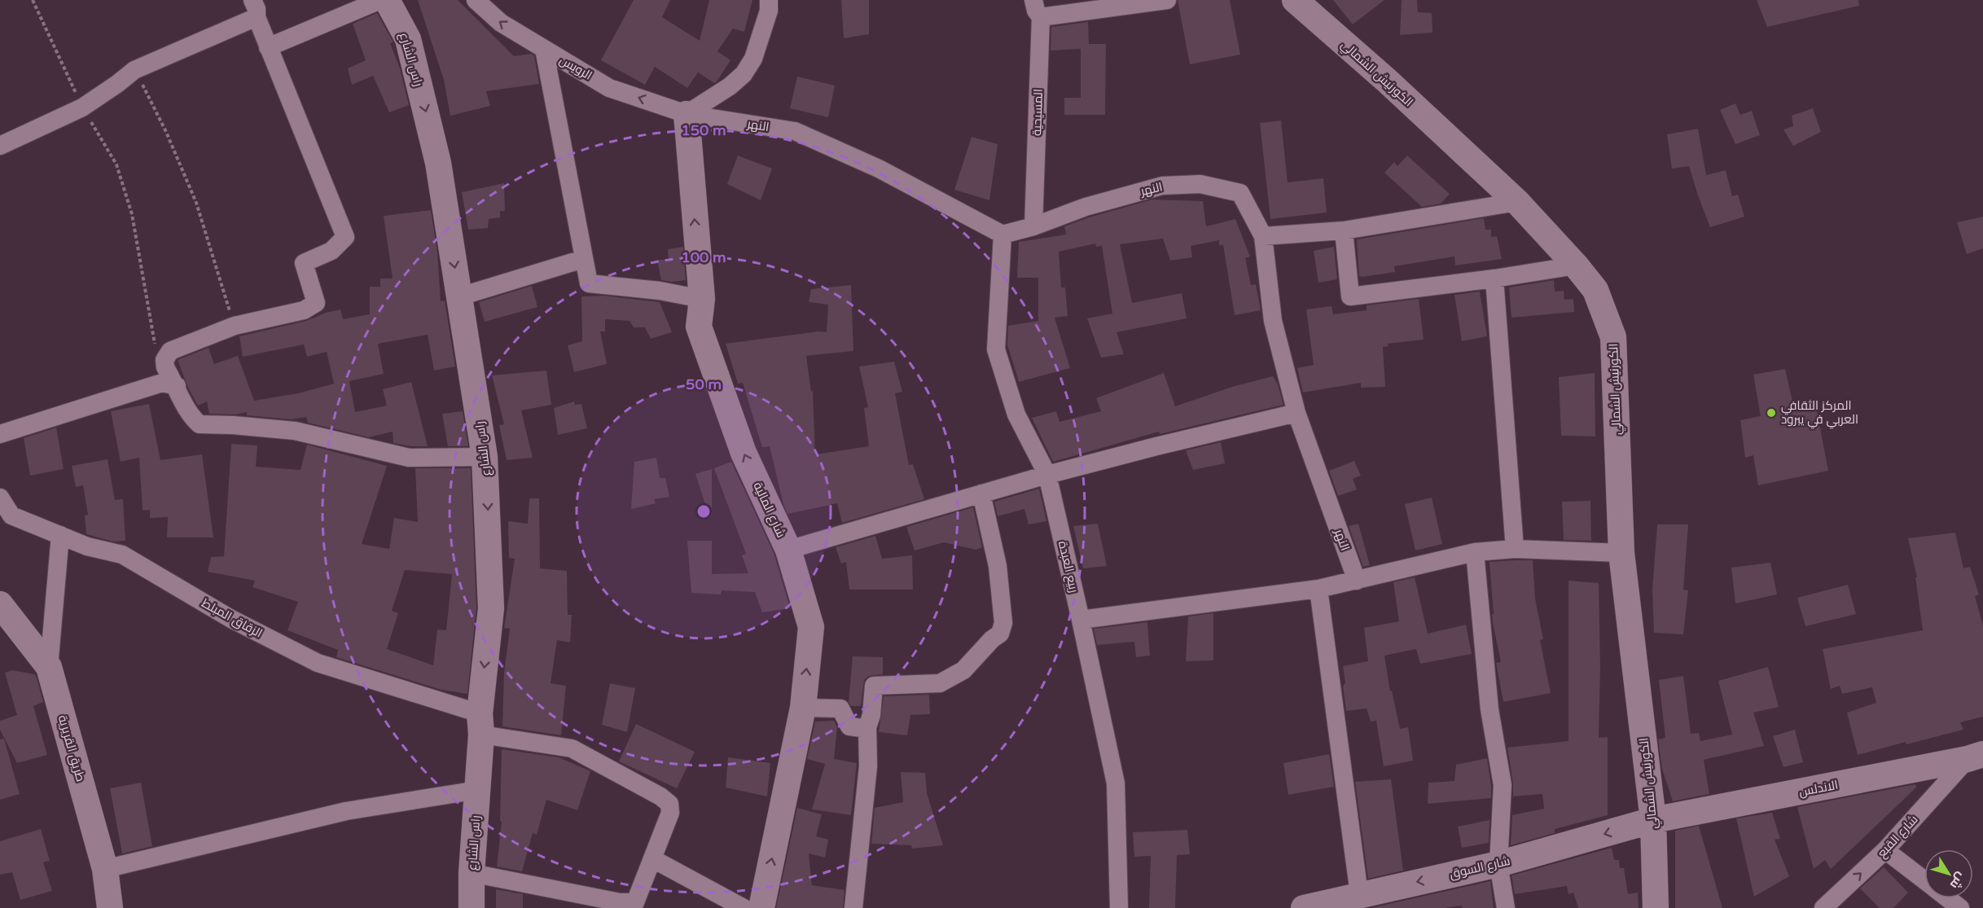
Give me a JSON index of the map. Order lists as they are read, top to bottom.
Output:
{
  "streets": {
    "street": [
      "راس الشارع",
      "الرويس",
      "الكورنيش الشمالي",
      "المسيحية",
      "النهر",
      "شارع المالية",
      "ربيع العبدة",
      "الزقاق المبلط",
      "طريق القريرية",
      "الاندلس",
      "شارع القبع",
      "شارع السوق"
    ]
  },
  "crossings": [
    ["راس الشارع", "الزقاق المبلط"],
    ["الرويس", "النهر"],
    ["الرويس", "شارع المالية"],
    ["الكورنيش الشمالي", "الاندلس"],
    ["الكورنيش الشمالي", "شارع السوق"],
    ["المسيحية", "النهر"],
    ["النهر", "شارع المالية"],
    ["النهر", "ربيع العبدة"],
    ["الاندلس", "شارع القبع"],
    ["الاندلس", "شارع السوق"]
  ],
  "one_way": ["الرويس", "شارع القبع", "شارع السوق"],
  "places": ["المركز الثقافي العربي في يبرود"],
  "north": "bottom right",
  "rings": ["150 m", "100 m", "50 m"]
}
